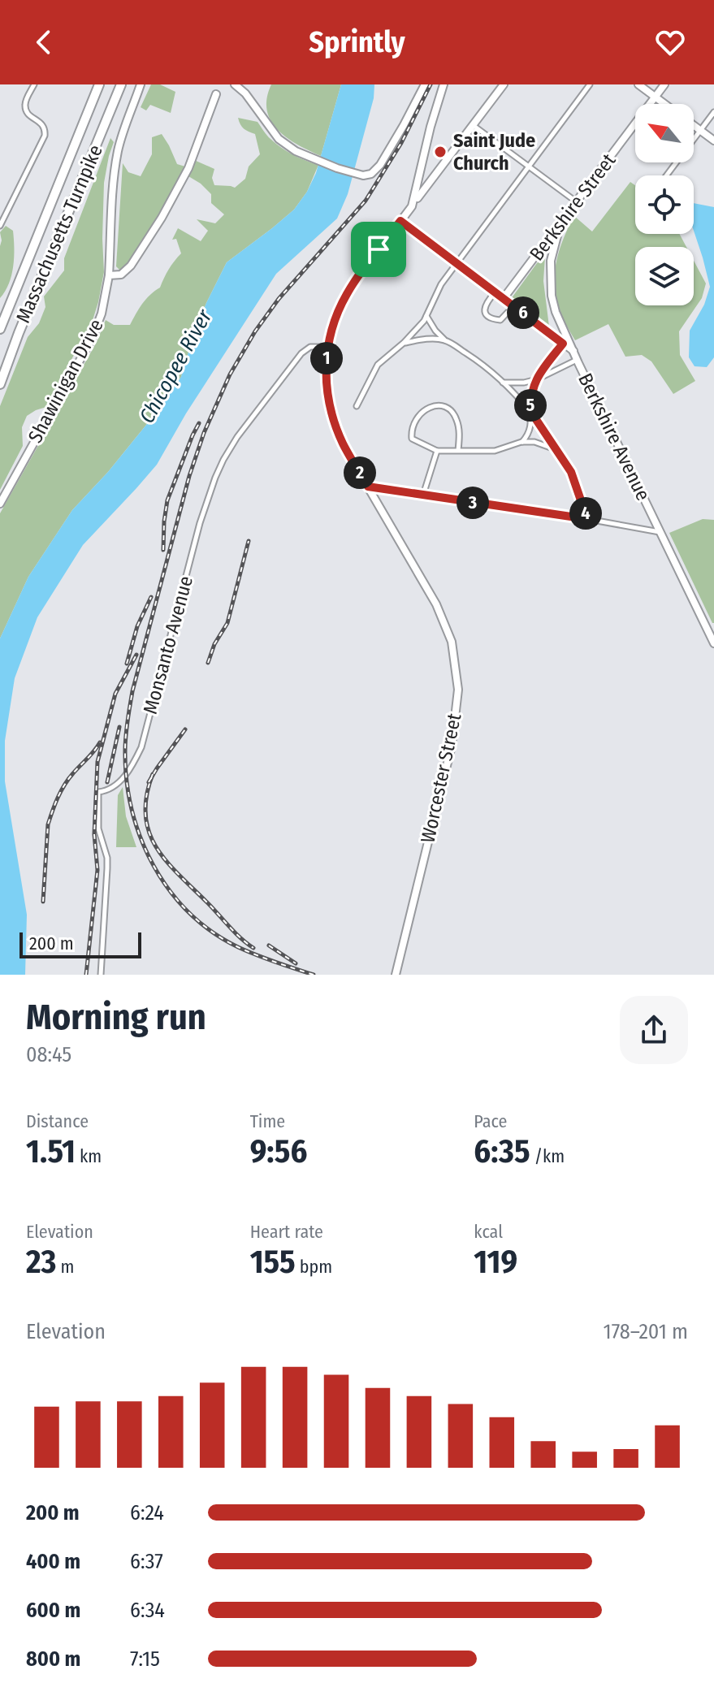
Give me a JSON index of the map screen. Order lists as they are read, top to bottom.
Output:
{
  "streets": {
    "highway": ["Massachusetts Turnpike"],
    "main road": [
      "Berkshire Street",
      "Shawinigan Drive",
      "Berkshire Avenue",
      "Worcester Street"
    ],
    "street": ["Monsanto Avenue"]
  },
  "crossings": [
    ["Berkshire Street", "Berkshire Avenue"],
    ["Monsanto Avenue", "Worcester Street"]
  ],
  "water": ["Chicopee River"],
  "places": ["Saint Jude Church"],
  "scale_bar": "200 m",
  "north": "top left",
  "page": {
    "header": "Sprintly",
    "pins": [
      "6",
      "1",
      "5",
      "2",
      "3",
      "4"
    ],
    "scale": "200 m",
    "heading": ["Morning run", "08:45"],
    "stats": [
      ["Distance", "1.51 km"],
      ["Time", "9:56"],
      ["Pace", "6:35 /km"],
      ["Elevation", "23 m"],
      ["Heart rate", "155 bpm"],
      ["kcal", "119"]
    ],
    "chart": ["Elevation", "178–201 m"],
    "list": [
      {
        "name": "200 m",
        "note": "6:24"
      },
      {
        "name": "400 m",
        "note": "6:37"
      },
      {
        "name": "600 m",
        "note": "6:34"
      },
      {
        "name": "800 m",
        "note": "7:15"
      }
    ]
  }
}
